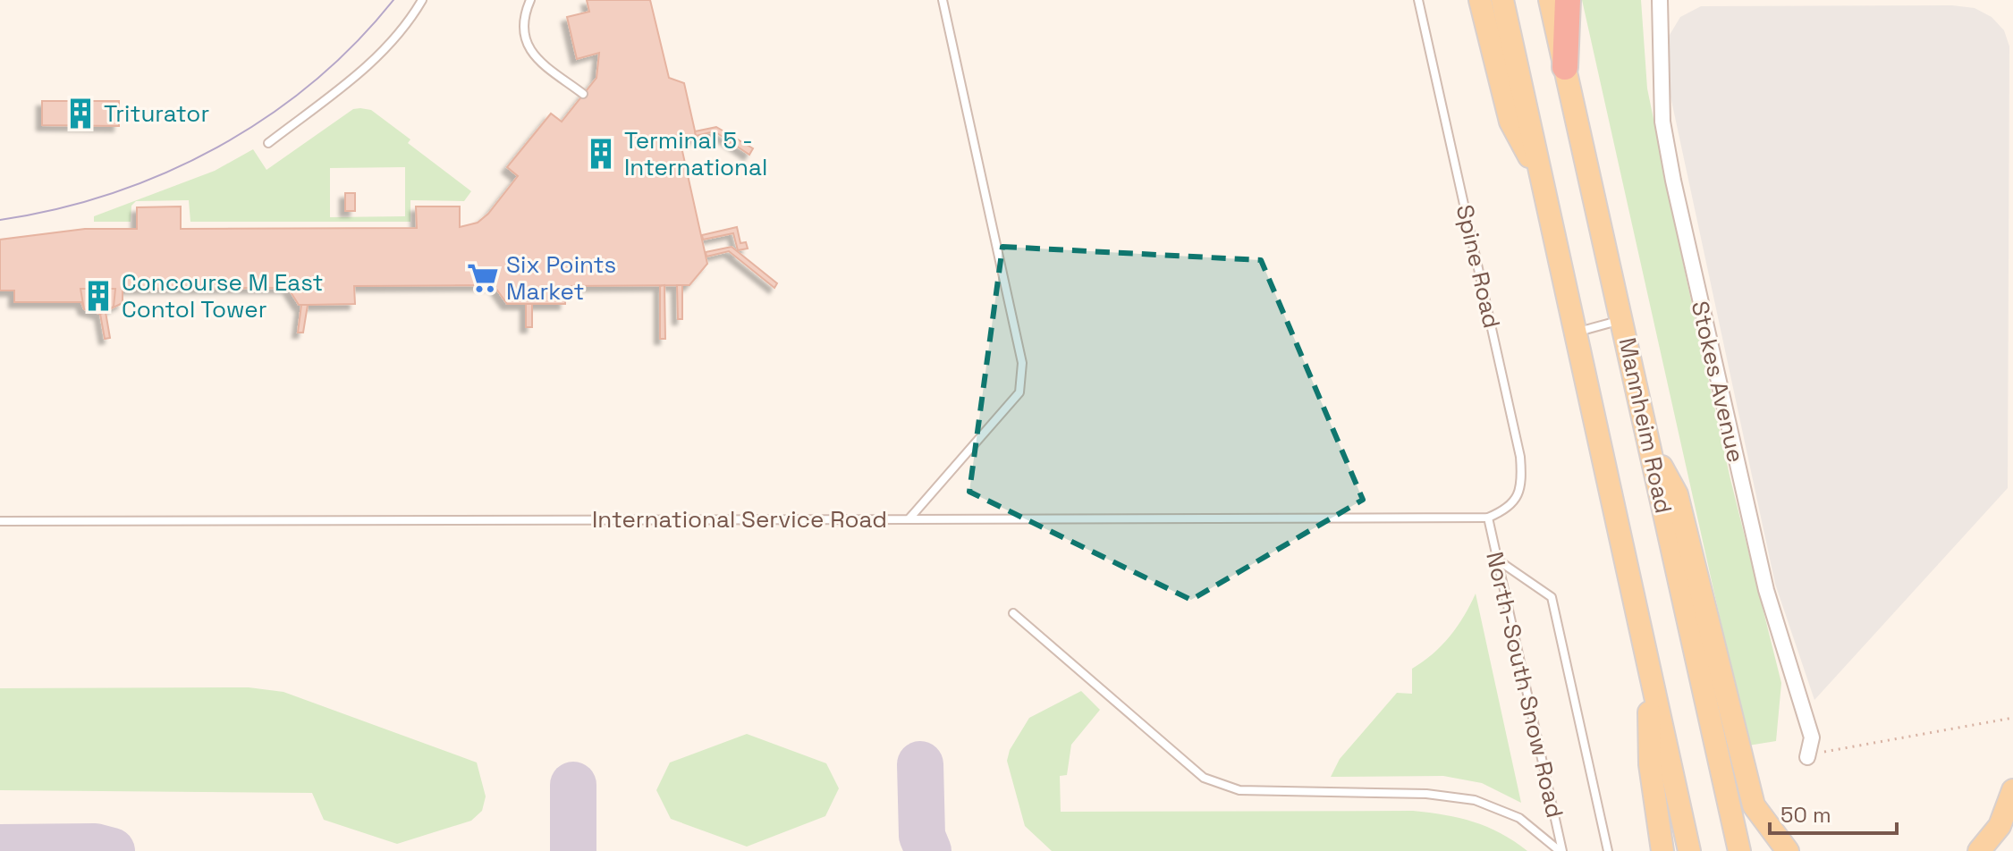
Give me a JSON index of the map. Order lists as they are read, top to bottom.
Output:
{
  "streets": {
    "main road": ["Mannheim Road"],
    "street": ["Stokes Avenue"],
    "lane": ["Spine Road", "International Service Road", "North-South Snow Road"]
  },
  "crossings": [
    ["Spine Road", "North-South Snow Road"]
  ],
  "places": {
    "building": ["Triturator", "Terminal 5 - International", "Concourse M East Contol Tower"],
    "supermarket": ["Six Points Market"]
  },
  "scale_bar": "50 m"
}
